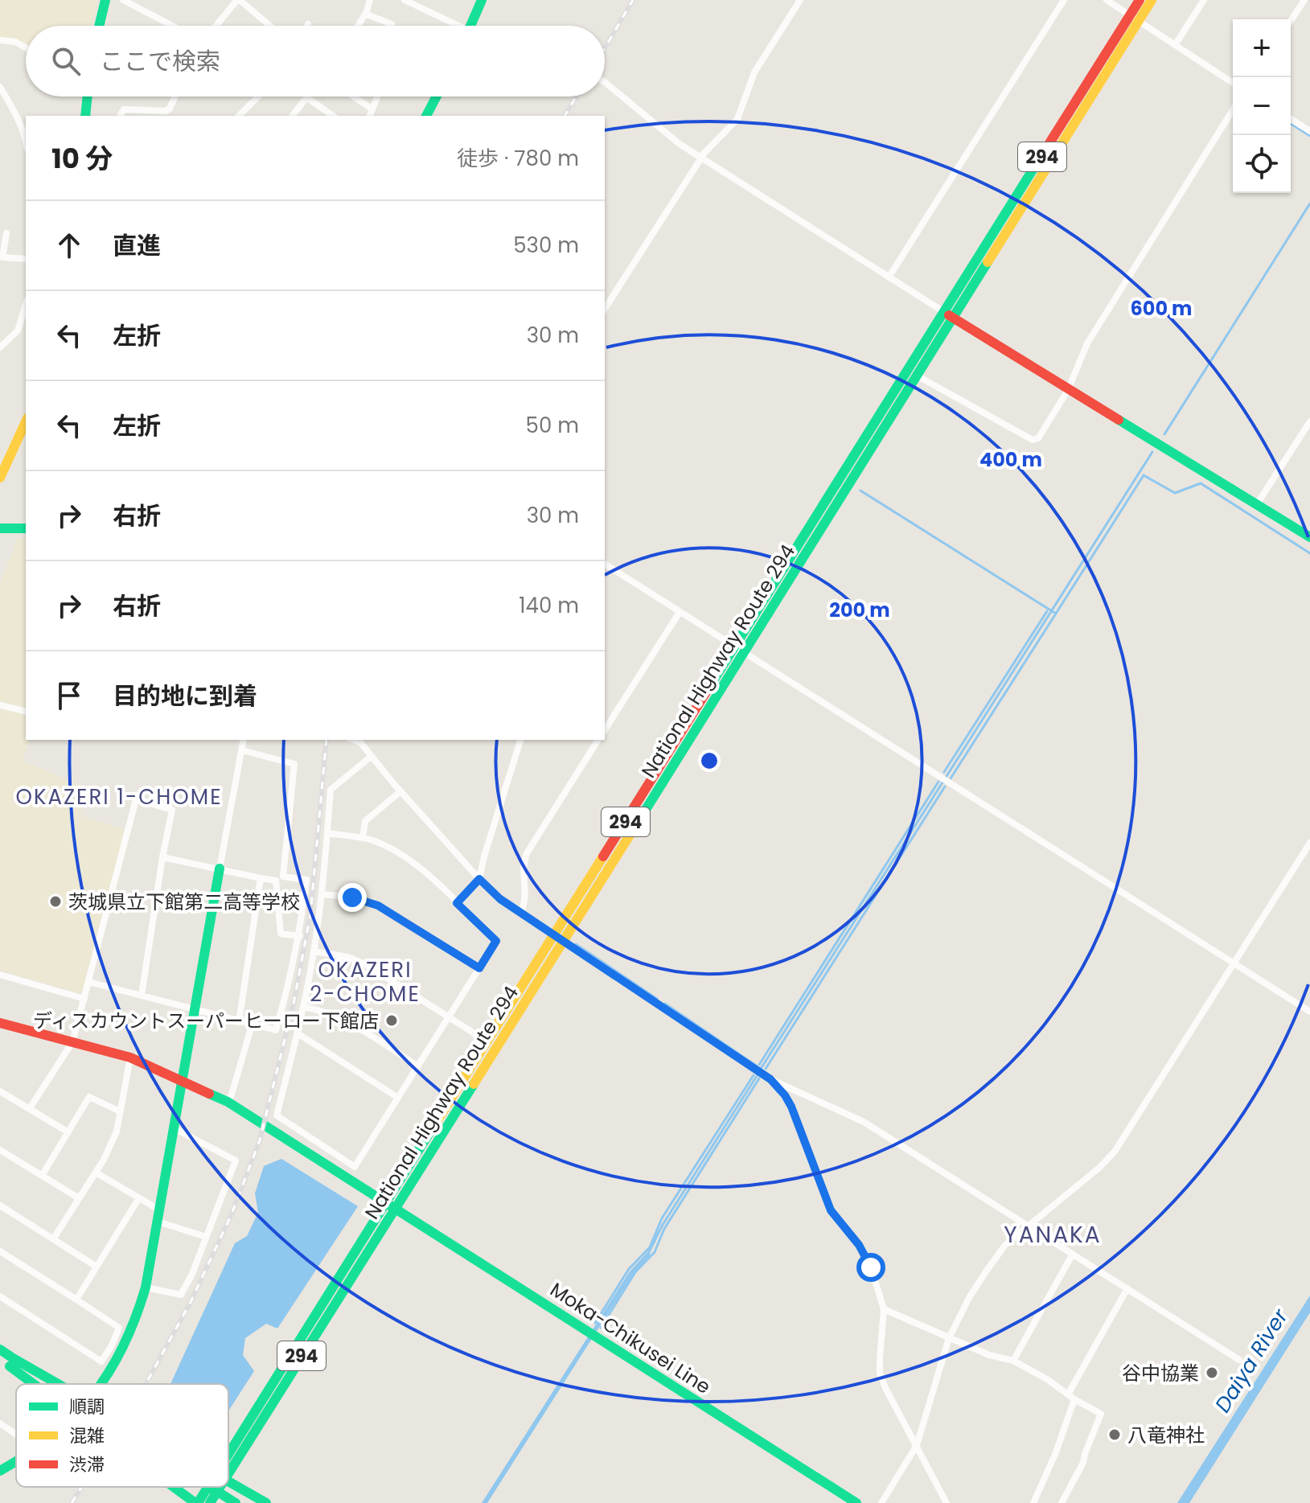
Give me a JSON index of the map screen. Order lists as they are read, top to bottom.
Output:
{
  "streets": {
    "main road": ["294", "National Highway Route 294", "Moka-Chikusei Line"]
  },
  "crossings": [
    ["National Highway Route 294", "Moka-Chikusei Line"]
  ],
  "districts": ["OKAZERI 1-CHOME", "OKAZERI 2-CHOME", "YANAKA"],
  "water": ["Daiya River"],
  "places": [
    "茨城県立下館第二高等学校",
    "ディスカウントスーパーヒーロー下館店",
    "谷中協業",
    "八竜神社"
  ],
  "legend": ["順調", "混雑", "渋滞"],
  "page": {
    "map_buttons": ["+", "−"],
    "search": "ここで検索",
    "heading": ["10 分", "徒歩 · 780 m"],
    "list": [
      ["直進", "530 m"],
      ["左折", "30 m"],
      ["左折", "50 m"],
      ["右折", "30 m"],
      ["右折", "140 m"],
      "目的地に到着"
    ]
  },
  "rings": ["600 m", "400 m", "200 m"]
}
